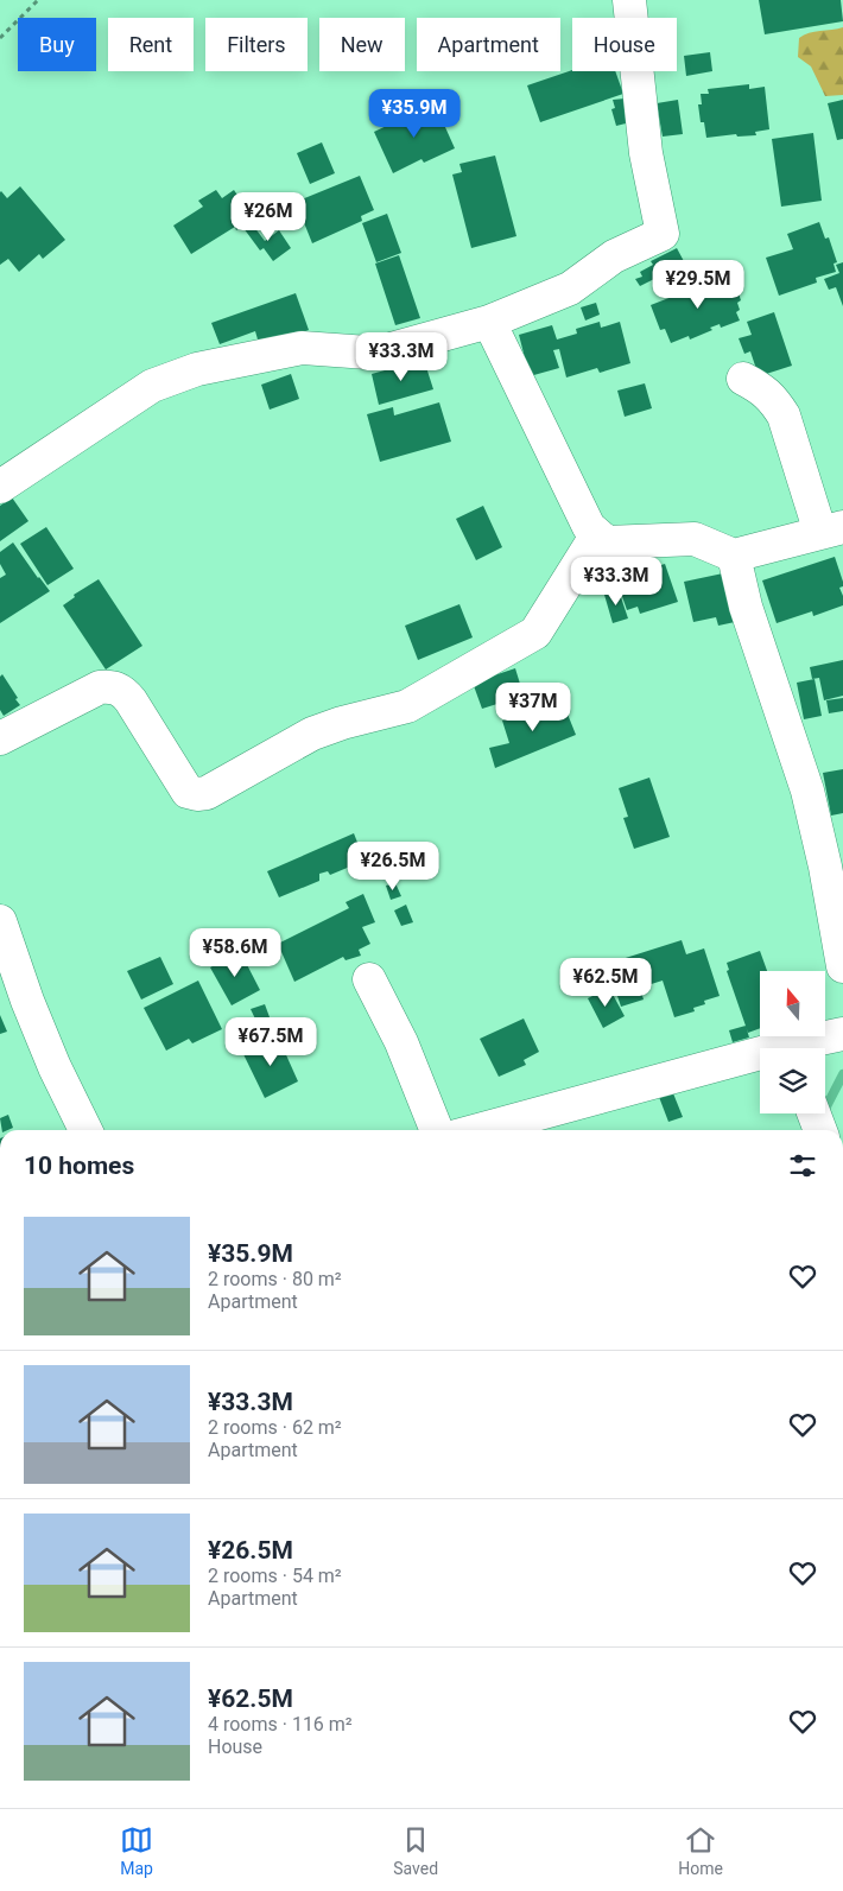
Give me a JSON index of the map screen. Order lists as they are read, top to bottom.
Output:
{
  "north": "top",
  "page": {
    "chip": [
      "Buy",
      "Rent",
      "Filters",
      "New",
      "Apartment",
      "House"
    ],
    "price": [
      "¥35.9M",
      "¥26M",
      "¥29.5M",
      "¥33.3M",
      "¥33.3M",
      "¥37M",
      "¥26.5M",
      "¥58.6M",
      "¥62.5M",
      "¥67.5M"
    ],
    "heading": "10 homes",
    "list": [
      {
        "name": "¥35.9M",
        "note": "2 rooms · 80 m² · Apartment"
      },
      {
        "name": "¥33.3M",
        "note": "2 rooms · 62 m² · Apartment"
      },
      {
        "name": "¥26.5M",
        "note": "2 rooms · 54 m² · Apartment"
      },
      {
        "name": "¥62.5M",
        "note": "4 rooms · 116 m² · House"
      }
    ],
    "tabs": ["Map", "Saved", "Home"]
  }
}
